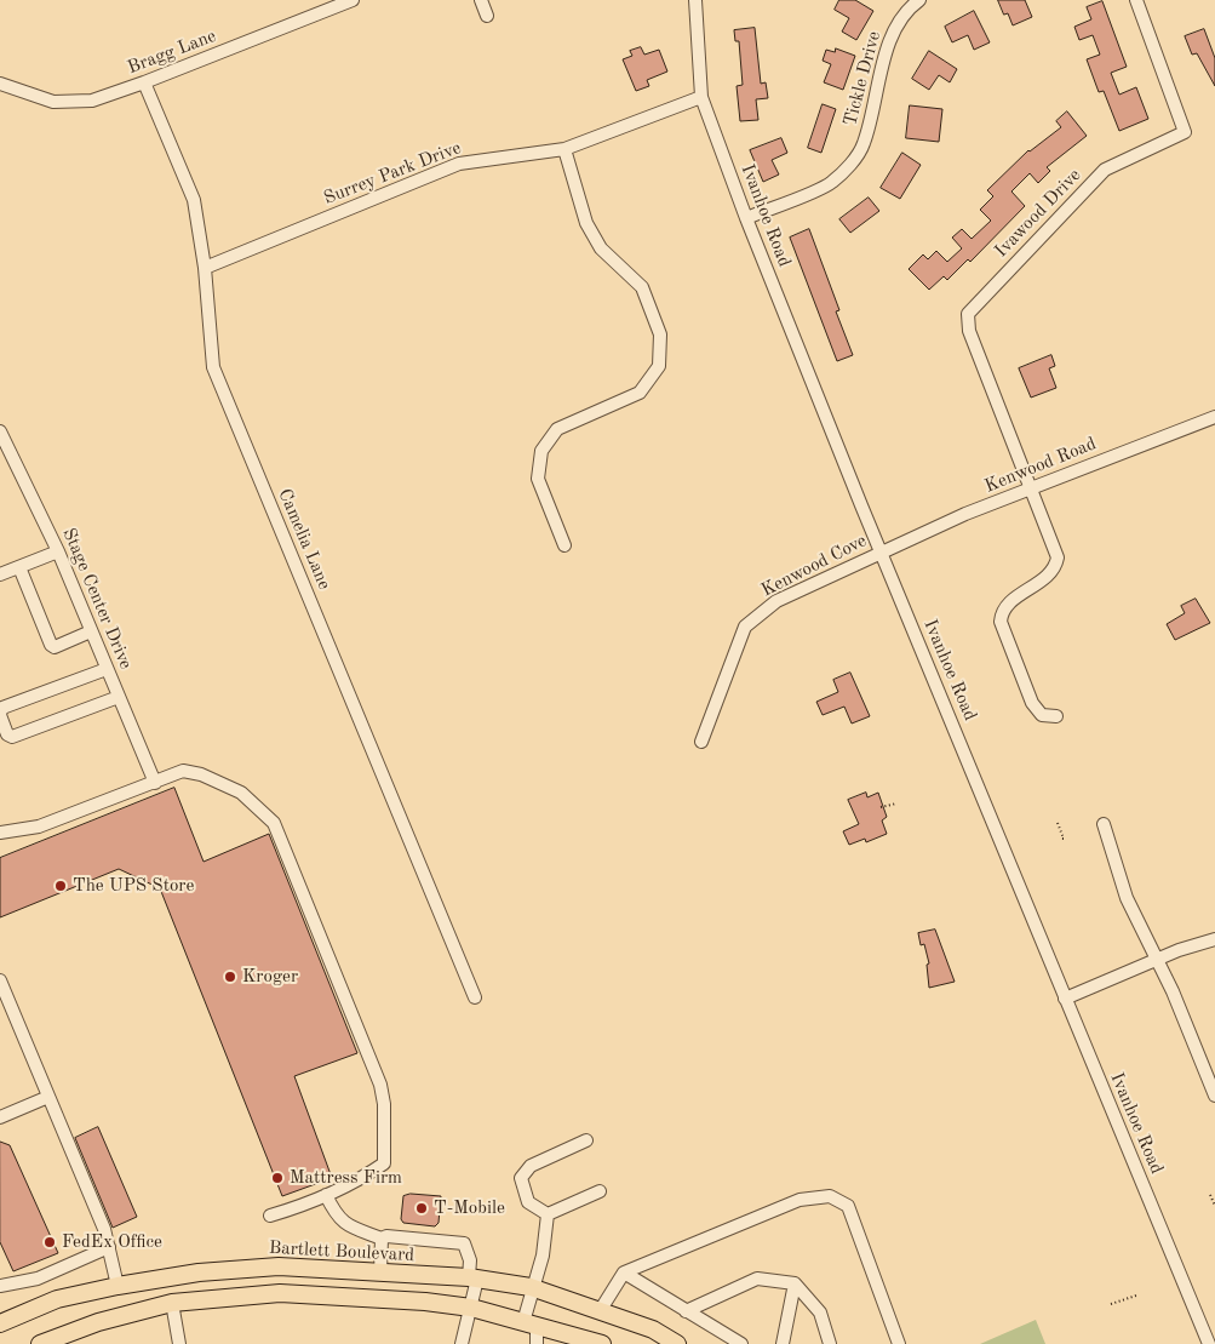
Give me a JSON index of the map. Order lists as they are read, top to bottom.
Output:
{
  "streets": {
    "main road": ["Bartlett Boulevard"],
    "street": [
      "Bragg Lane",
      "Tickle Drive",
      "Surrey Park Drive",
      "Ivawood Drive",
      "Ivanhoe Road",
      "Kenwood Road",
      "Camelia Lane",
      "Kenwood Cove",
      "Stage Center Drive"
    ]
  },
  "crossings": [
    ["Bragg Lane", "Camelia Lane"],
    ["Tickle Drive", "Ivanhoe Road"],
    ["Surrey Park Drive", "Ivanhoe Road"],
    ["Surrey Park Drive", "Camelia Lane"],
    ["Ivawood Drive", "Kenwood Road"],
    ["Ivanhoe Road", "Kenwood Road"],
    ["Ivanhoe Road", "Kenwood Cove"],
    ["Kenwood Road", "Kenwood Cove"]
  ],
  "places": [
    "The UPS Store",
    "Kroger",
    "Mattress Firm",
    "T-Mobile",
    "FedEx Office"
  ]
}
